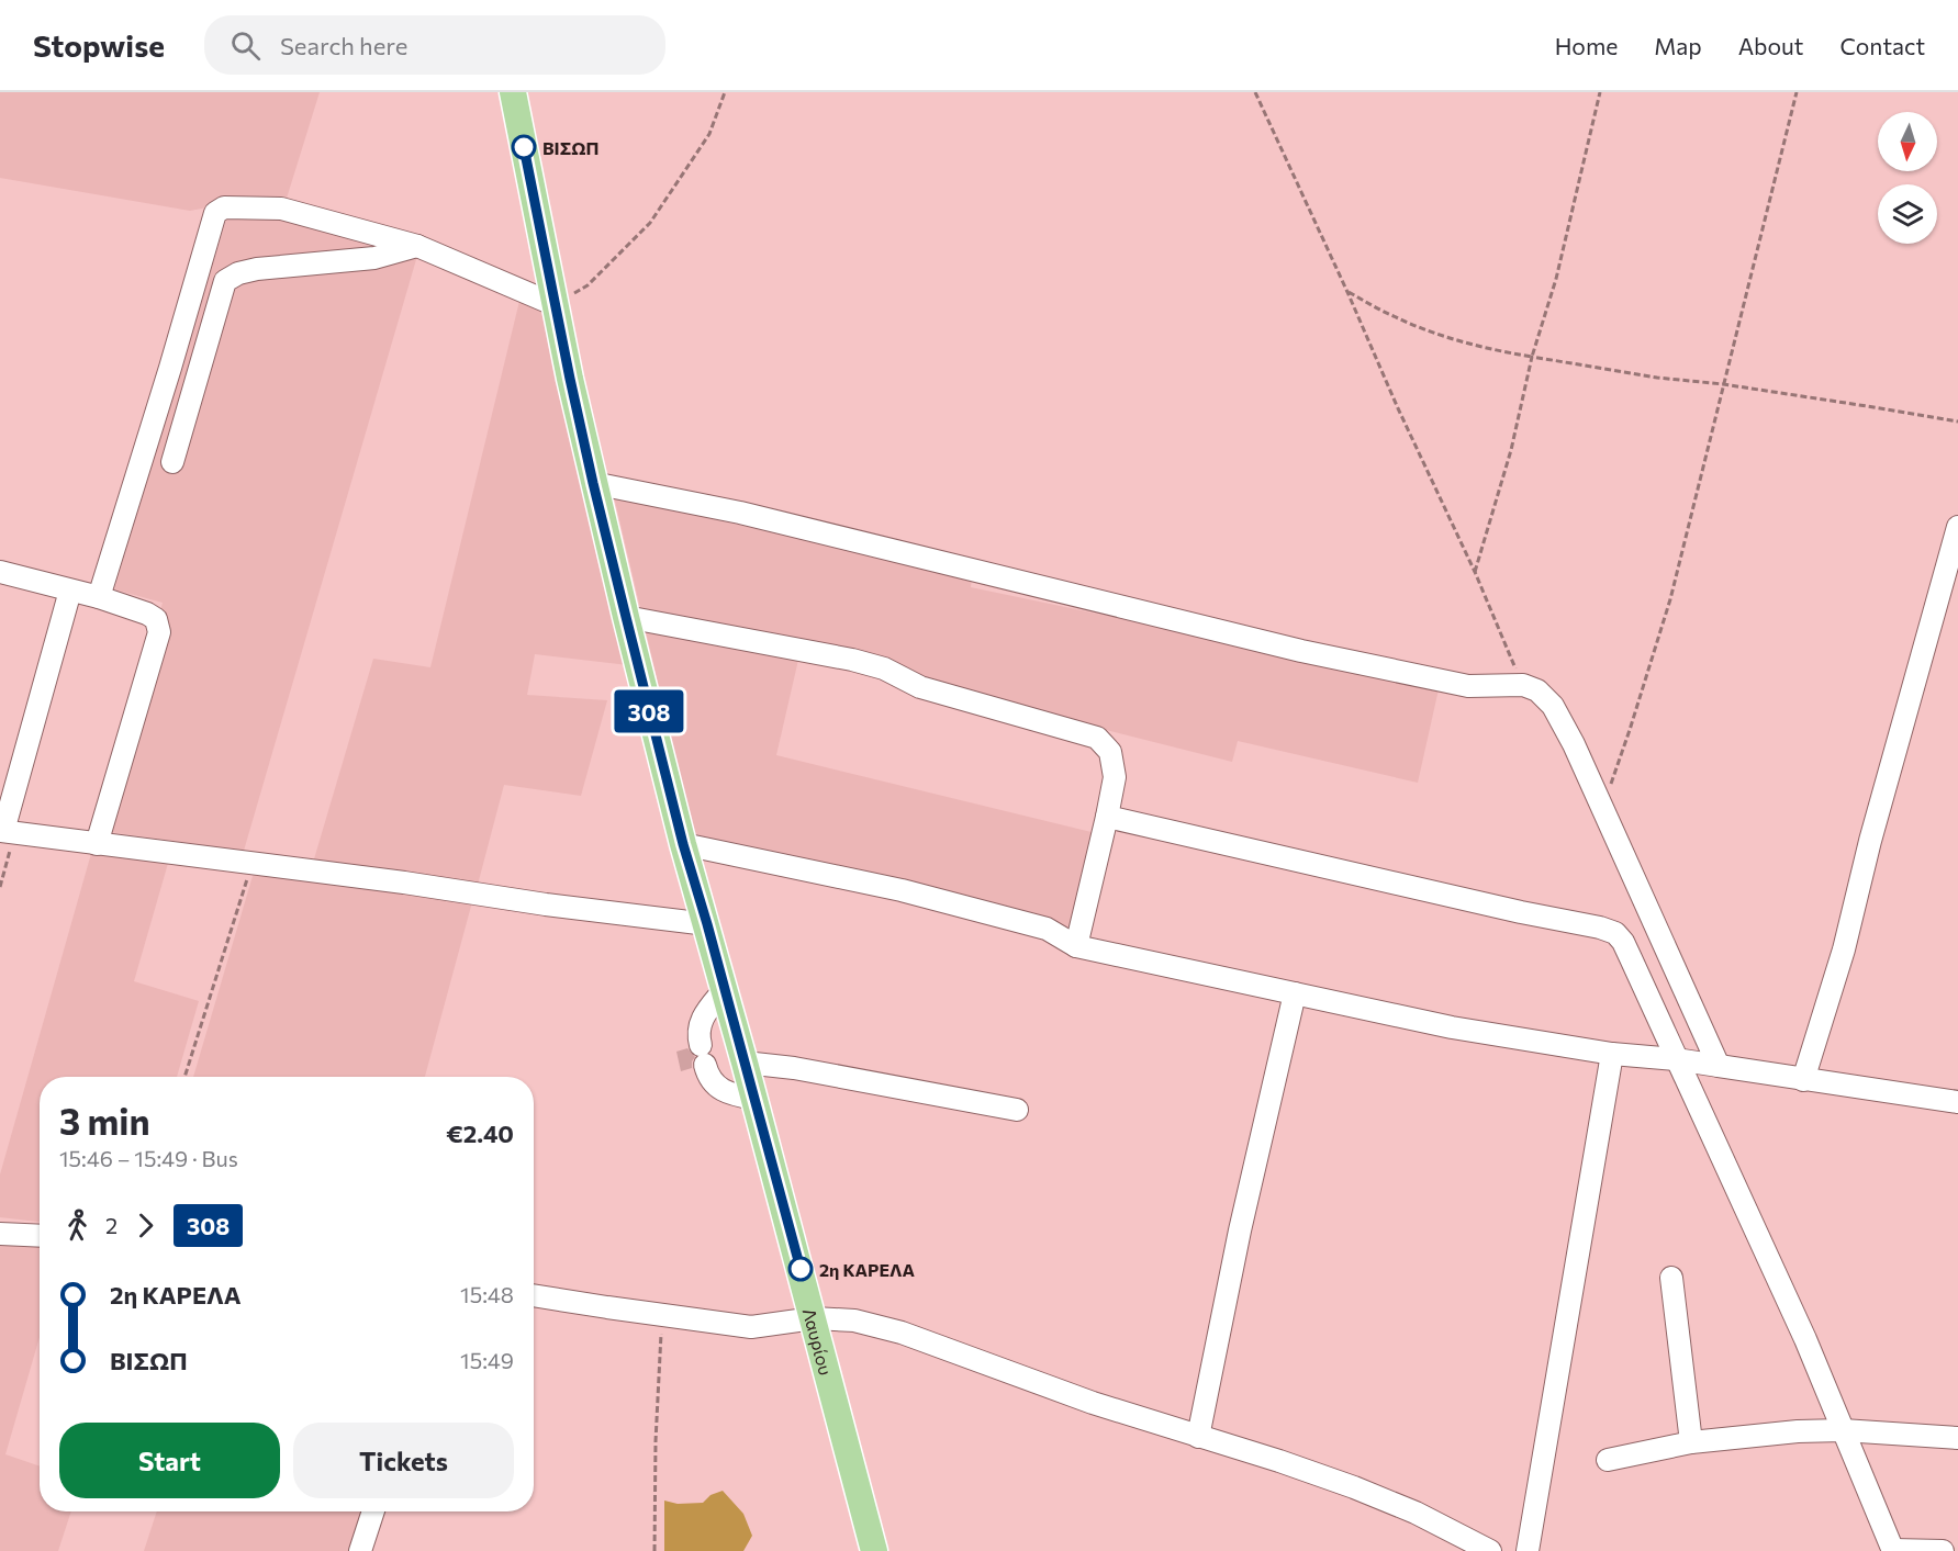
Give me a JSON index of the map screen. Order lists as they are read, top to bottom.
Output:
{
  "streets": {
    "main road": ["Λαυρίου"]
  },
  "places": ["ΒΙΣΩΠ", "2η ΚΑΡΕΛΑ"],
  "lines": ["bus line 308"],
  "north": "bottom",
  "page": {
    "header": "Stopwise",
    "search": "Search here",
    "nav": [
      "Home",
      "Map",
      "About",
      "Contact"
    ],
    "on_map": "308",
    "heading": ["3 min", "15:46 – 15:49 · Bus", "€2.40"],
    "legs": ["2", "308"],
    "list": [
      {
        "name": "2η ΚΑΡΕΛΑ",
        "value": "15:48"
      },
      {
        "name": "ΒΙΣΩΠ",
        "value": "15:49"
      }
    ],
    "buttons": ["Start", "Tickets"]
  }
}
